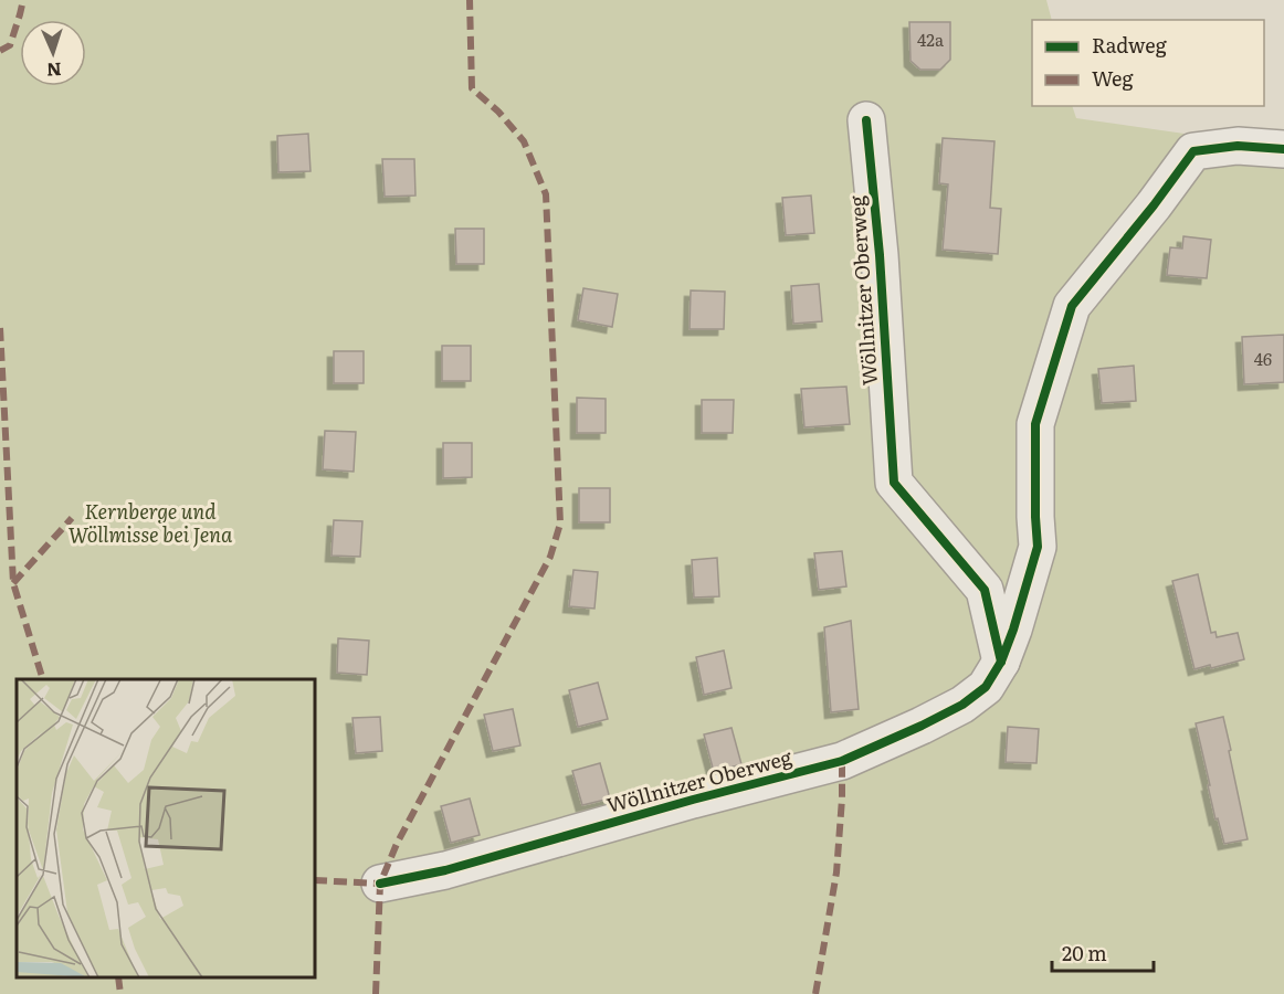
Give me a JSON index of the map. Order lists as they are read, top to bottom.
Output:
{
  "streets": {
    "street": ["Wöllnitzer Oberweg"]
  },
  "parks": ["Kernberge und Wöllmisse bei Jena"],
  "house_numbers": ["42a", "46"],
  "legend": ["Radweg", "Weg"],
  "scale_bar": "20 m",
  "north": "bottom"
}
